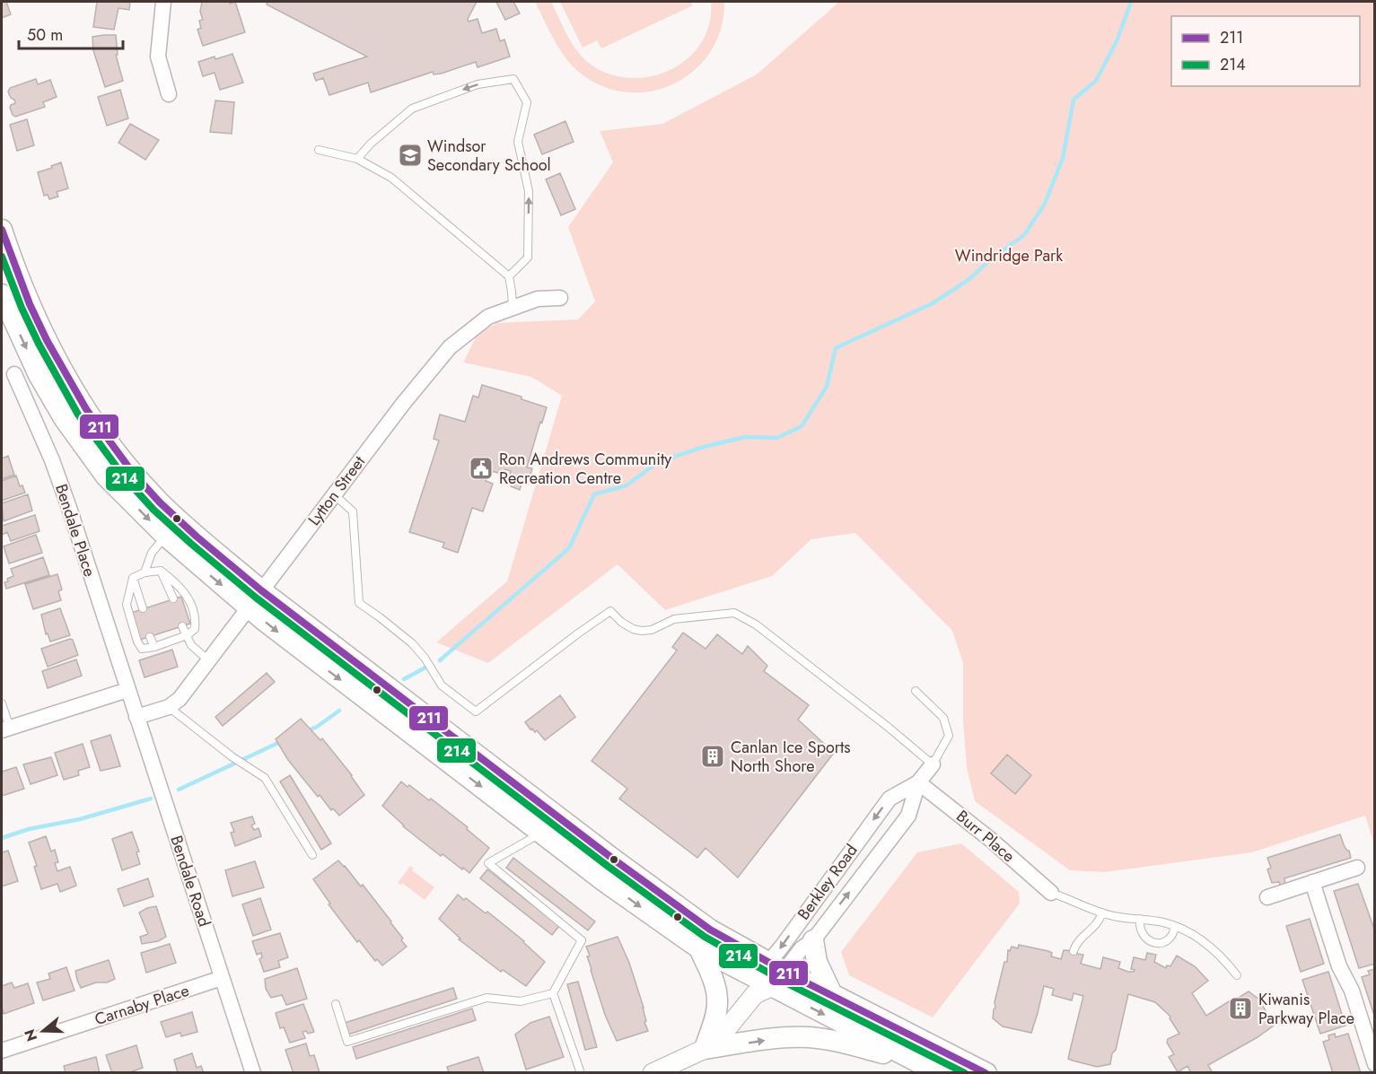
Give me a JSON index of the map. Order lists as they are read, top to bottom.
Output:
{
  "streets": {
    "street": [
      "Lytton Street",
      "Bendale Place",
      "Burr Place",
      "Bendale Road",
      "Berkley Road",
      "Carnaby Place"
    ]
  },
  "crossings": [
    ["Lytton Street", "Bendale Road"],
    ["Bendale Place", "Bendale Road"],
    ["Burr Place", "Berkley Road"],
    ["Bendale Road", "Carnaby Place"]
  ],
  "parks": ["Windridge Park"],
  "places": {
    "school or university": ["Windsor Secondary School"],
    "public building": ["Ron Andrews Community Recreation Centre"],
    "building": ["Canlan Ice Sports North Shore", "Kiwanis Parkway Place"]
  },
  "lines": ["transit line 211", "transit line 214"],
  "legend": ["211", "214"],
  "scale_bar": "50 m",
  "north": "left"
}
